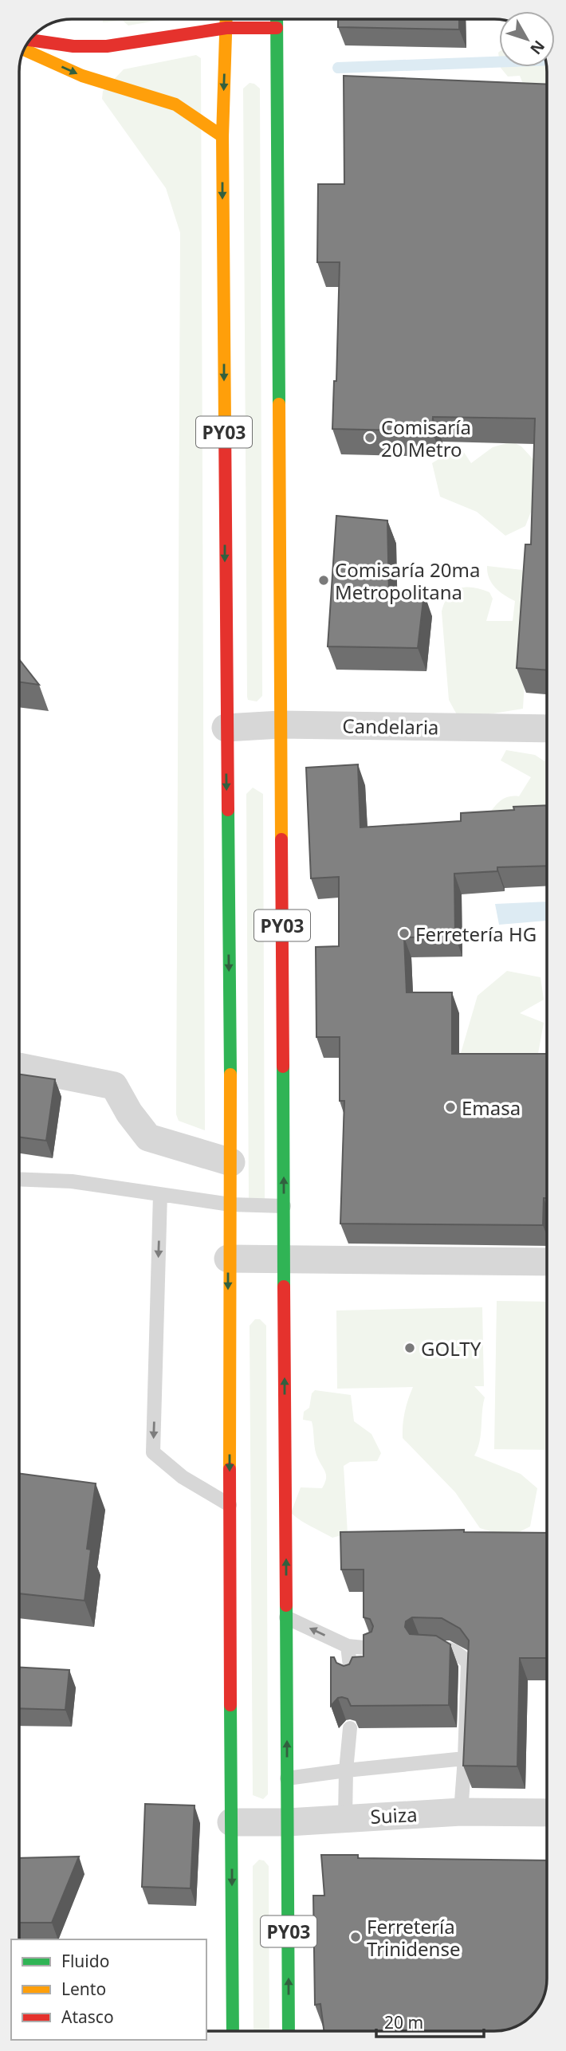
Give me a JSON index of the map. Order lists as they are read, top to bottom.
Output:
{
  "streets": {
    "main road": ["PY03"],
    "street": ["Candelaria", "Suiza"]
  },
  "crossings": [
    ["PY03", "Candelaria"],
    ["PY03", "Suiza"]
  ],
  "places": [
    "Comisaría 20 Metro",
    "Comisaría 20ma Metropolitana",
    "Ferretería HG",
    "Emasa",
    "GOLTY",
    "Ferretería Trinidense"
  ],
  "legend": ["Fluido", "Lento", "Atasco"],
  "scale_bar": "20 m",
  "north": "bottom right"
}
